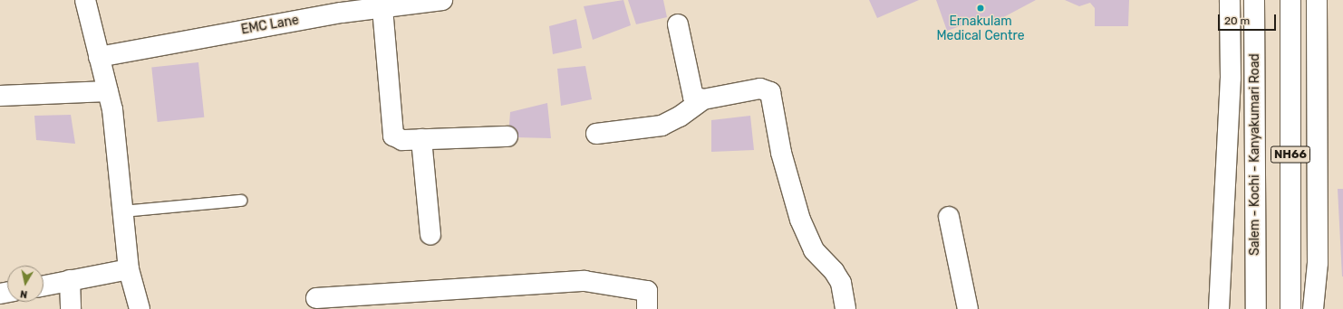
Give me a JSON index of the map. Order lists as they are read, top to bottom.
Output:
{
  "streets": {
    "main road": ["EMC Lane", "Salem - Kochi - Kanyakumari Road", "NH66"]
  },
  "places": ["Ernakulam Medical Centre"],
  "scale_bar": "20 m",
  "north": "bottom"
}
